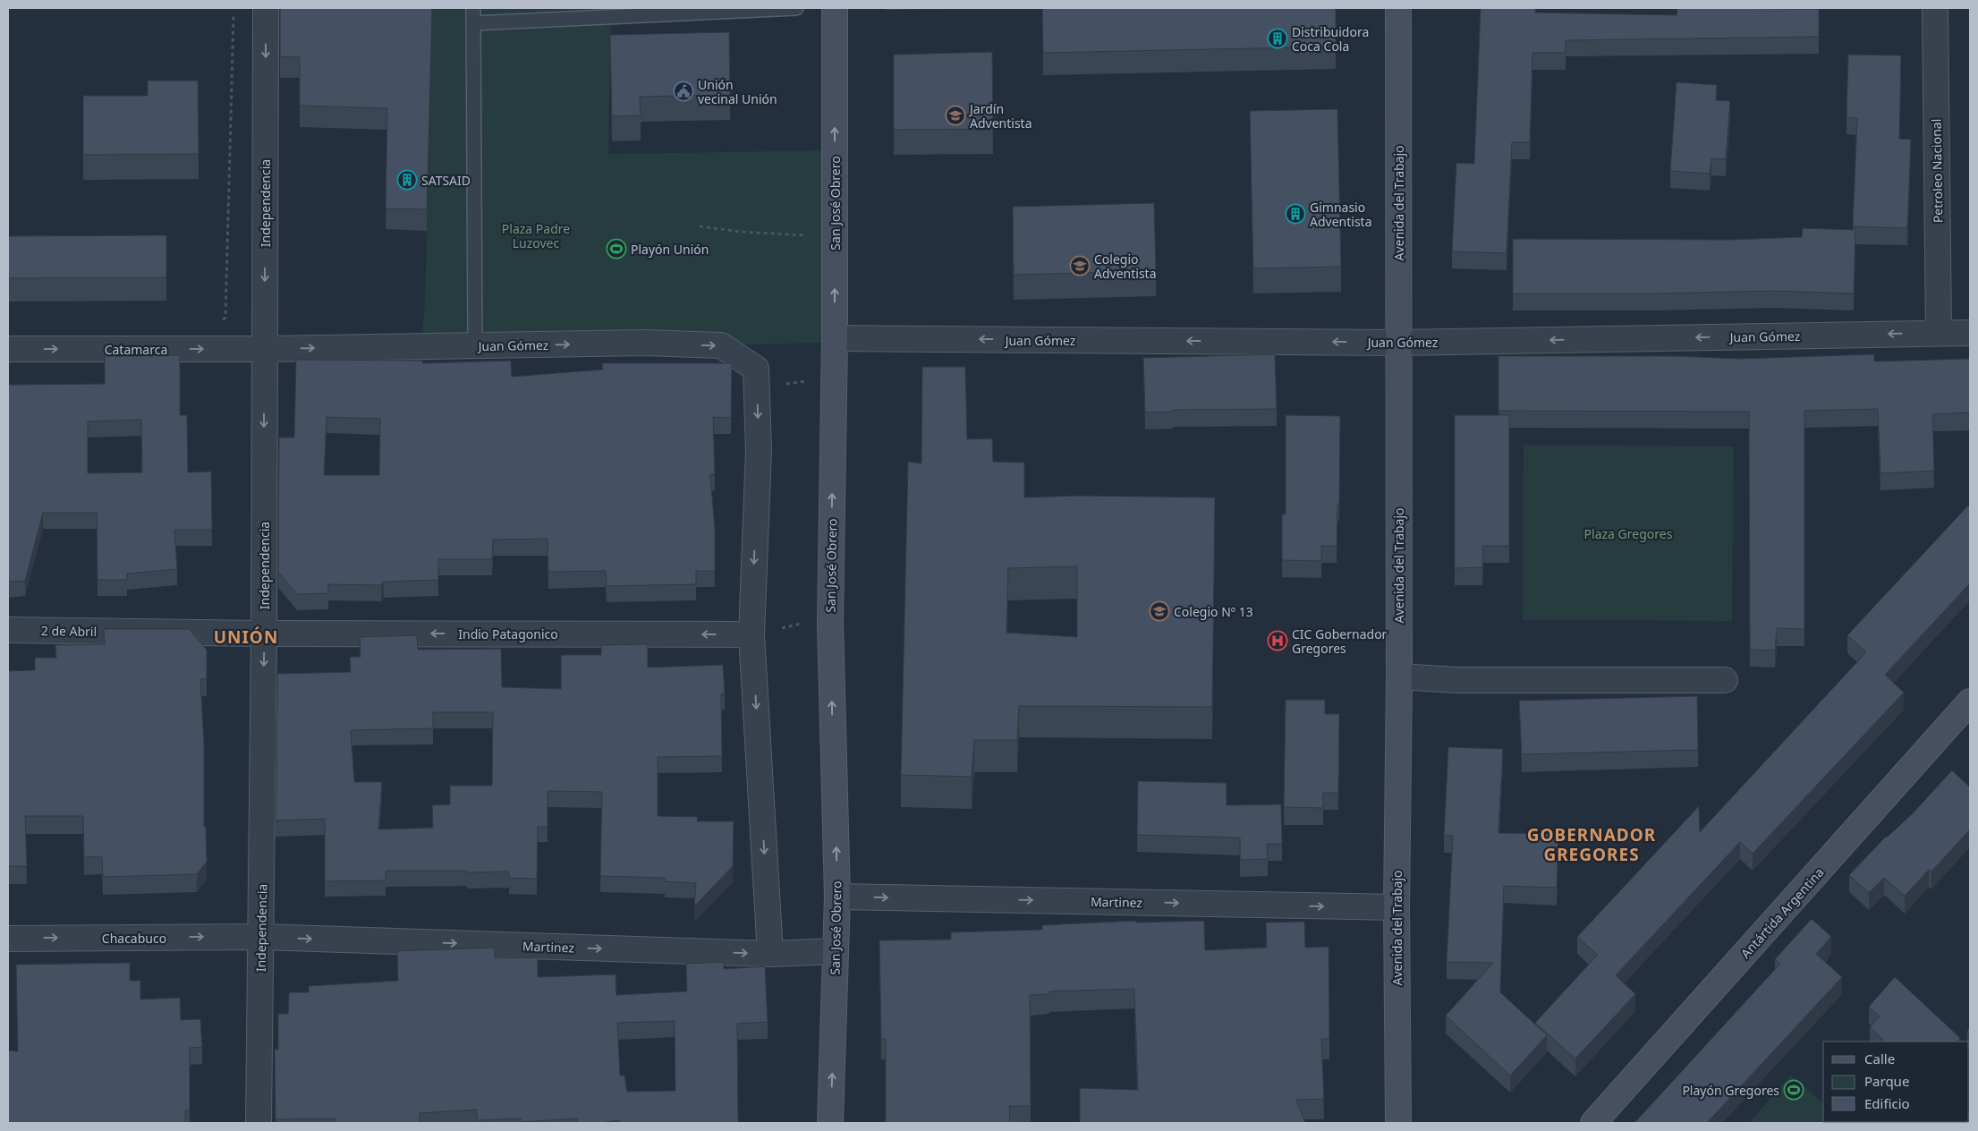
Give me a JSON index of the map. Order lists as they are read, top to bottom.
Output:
{
  "streets": {
    "street": [
      "Petroleo Nacional",
      "Independencia",
      "San José Obrero",
      "Avenida del Trabajo",
      "Juan Gómez",
      "Catamarca",
      "2 de Abril",
      "Indio Patagonico",
      "Martinez",
      "Antártida Argentina",
      "Chacabuco"
    ]
  },
  "crossings": [
    ["Petroleo Nacional", "Juan Gómez"],
    ["Independencia", "Juan Gómez"],
    ["Independencia", "Catamarca"],
    ["Independencia", "2 de Abril"],
    ["Independencia", "Indio Patagonico"],
    ["Independencia", "Martinez"],
    ["Independencia", "Chacabuco"],
    ["San José Obrero", "Juan Gómez"],
    ["San José Obrero", "Martinez"],
    ["Avenida del Trabajo", "Juan Gómez"],
    ["Avenida del Trabajo", "Martinez"],
    ["Juan Gómez", "Catamarca"],
    ["2 de Abril", "Indio Patagonico"],
    ["Martinez", "Chacabuco"]
  ],
  "one_way": [
    "Independencia",
    "Catamarca",
    "Indio Patagonico",
    "Martinez",
    "Chacabuco"
  ],
  "districts": ["UNIÓN", "GOBERNADOR GREGORES"],
  "parks": ["Plaza Padre Luzovec", "Plaza Gregores"],
  "places": {
    "building": ["Distribuidora Coca Cola", "SATSAID", "Gimnasio Adventista"],
    "public building": ["Unión vecinal Unión"],
    "school or university": ["Jardín Adventista", "Colegio Adventista", "Colegio Nº 13"],
    "sports": ["Playón Unión", "Playón Gregores"],
    "hospital": ["CIC Gobernador Gregores"]
  },
  "legend": ["Calle", "Parque", "Edificio"]
}
